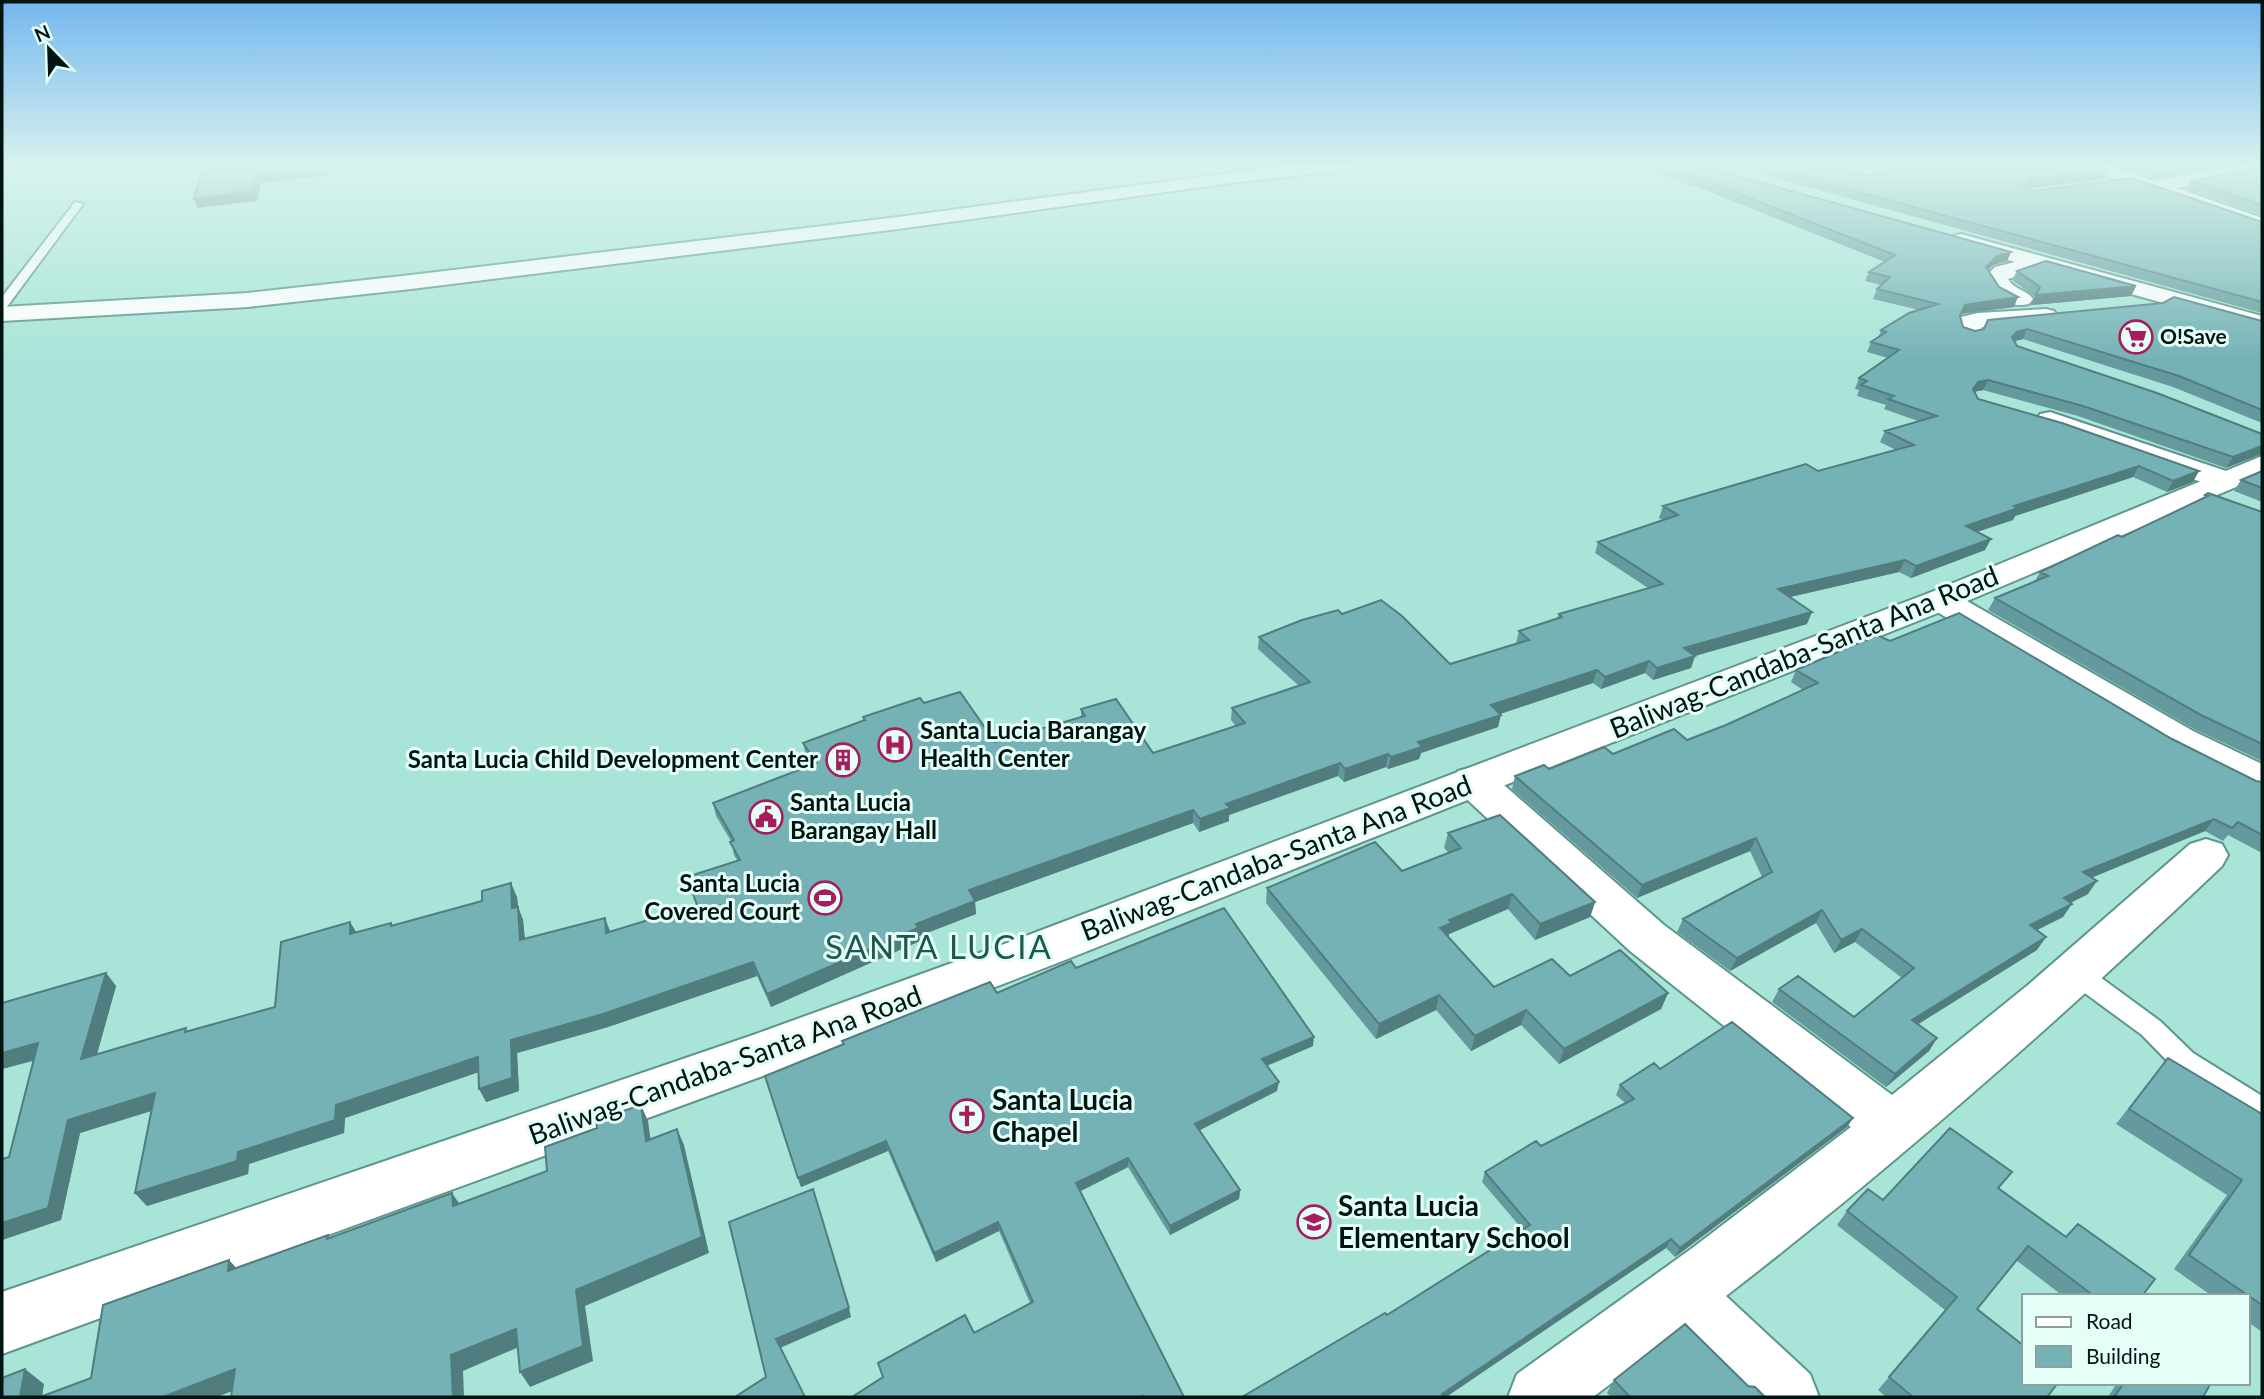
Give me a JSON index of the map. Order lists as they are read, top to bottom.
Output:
{
  "streets": {
    "street": ["Baliwag-Candaba-Santa Ana Road"]
  },
  "districts": ["SANTA LUCIA"],
  "places": {
    "supermarket": ["O!Save"],
    "hospital": ["Santa Lucia Barangay Health Center"],
    "building": ["Santa Lucia Child Development Center"],
    "public building": ["Santa Lucia Barangay Hall"],
    "sports": ["Santa Lucia Covered Court"],
    "church": ["Santa Lucia Chapel"],
    "school or university": ["Santa Lucia Elementary School"]
  },
  "legend": ["Road", "Building"],
  "north": "top left"
}
